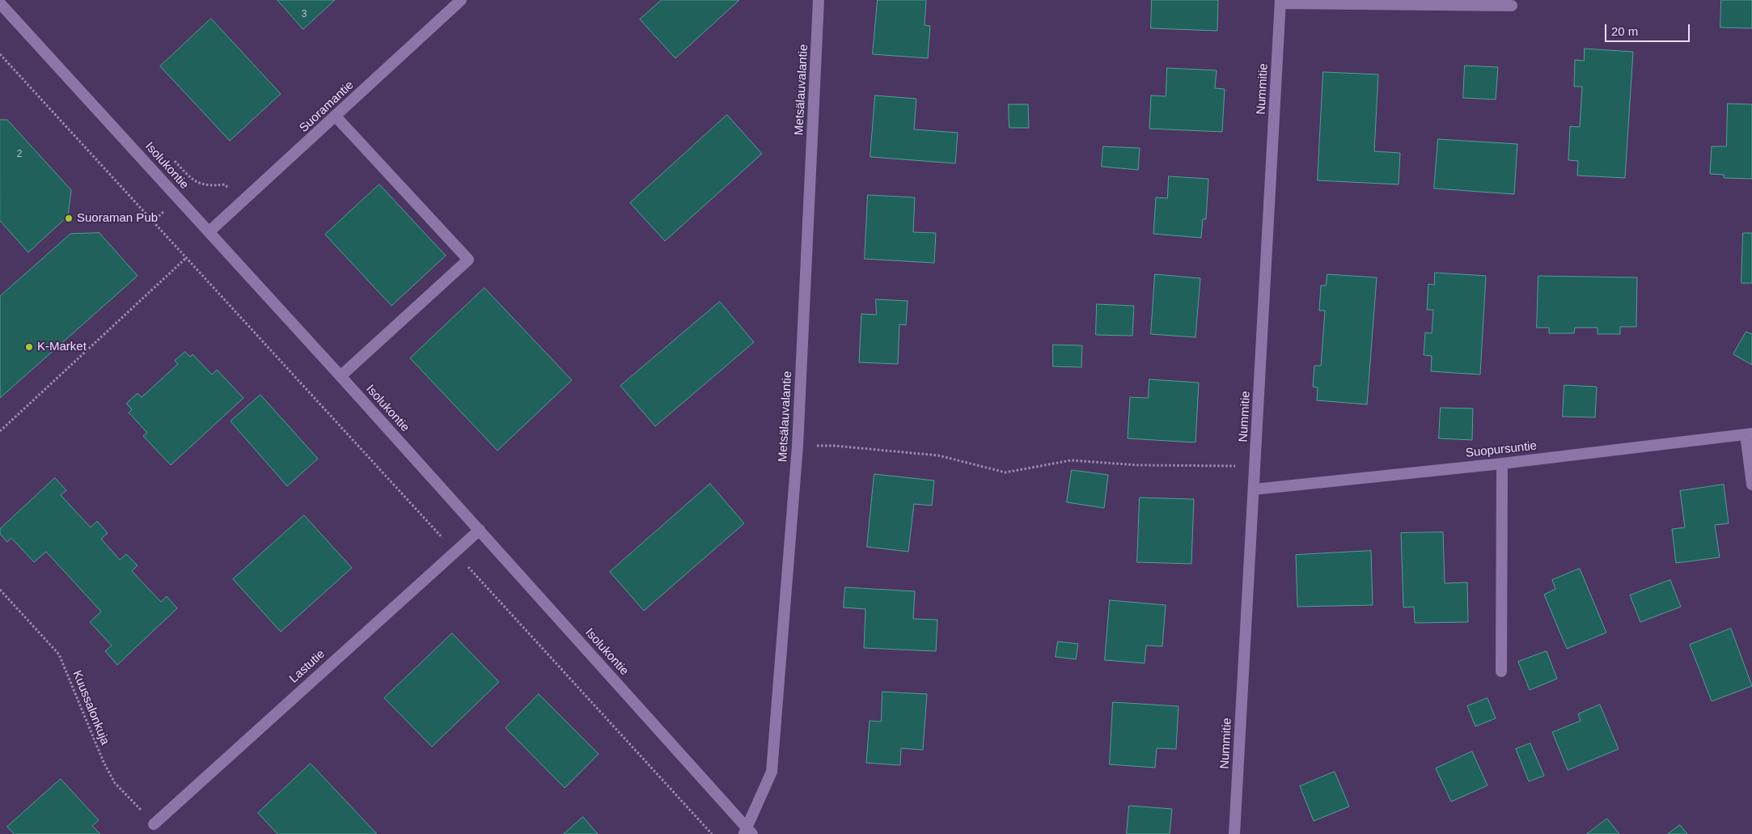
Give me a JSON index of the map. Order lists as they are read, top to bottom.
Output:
{
  "streets": {
    "street": [
      "Nummitie",
      "Metsälauvalantie",
      "Suoramantie",
      "Isolukontie",
      "Suopursuntie",
      "Lastutie"
    ],
    "path": ["Kuussalonkuja"]
  },
  "crossings": [
    ["Nummitie", "Suopursuntie"],
    ["Metsälauvalantie", "Isolukontie"],
    ["Suoramantie", "Isolukontie"],
    ["Isolukontie", "Lastutie"],
    ["Lastutie", "Kuussalonkuja"]
  ],
  "places": ["Suoraman Pub", "K-Market"],
  "house_numbers": ["3", "2"],
  "scale_bar": "20 m"
}
